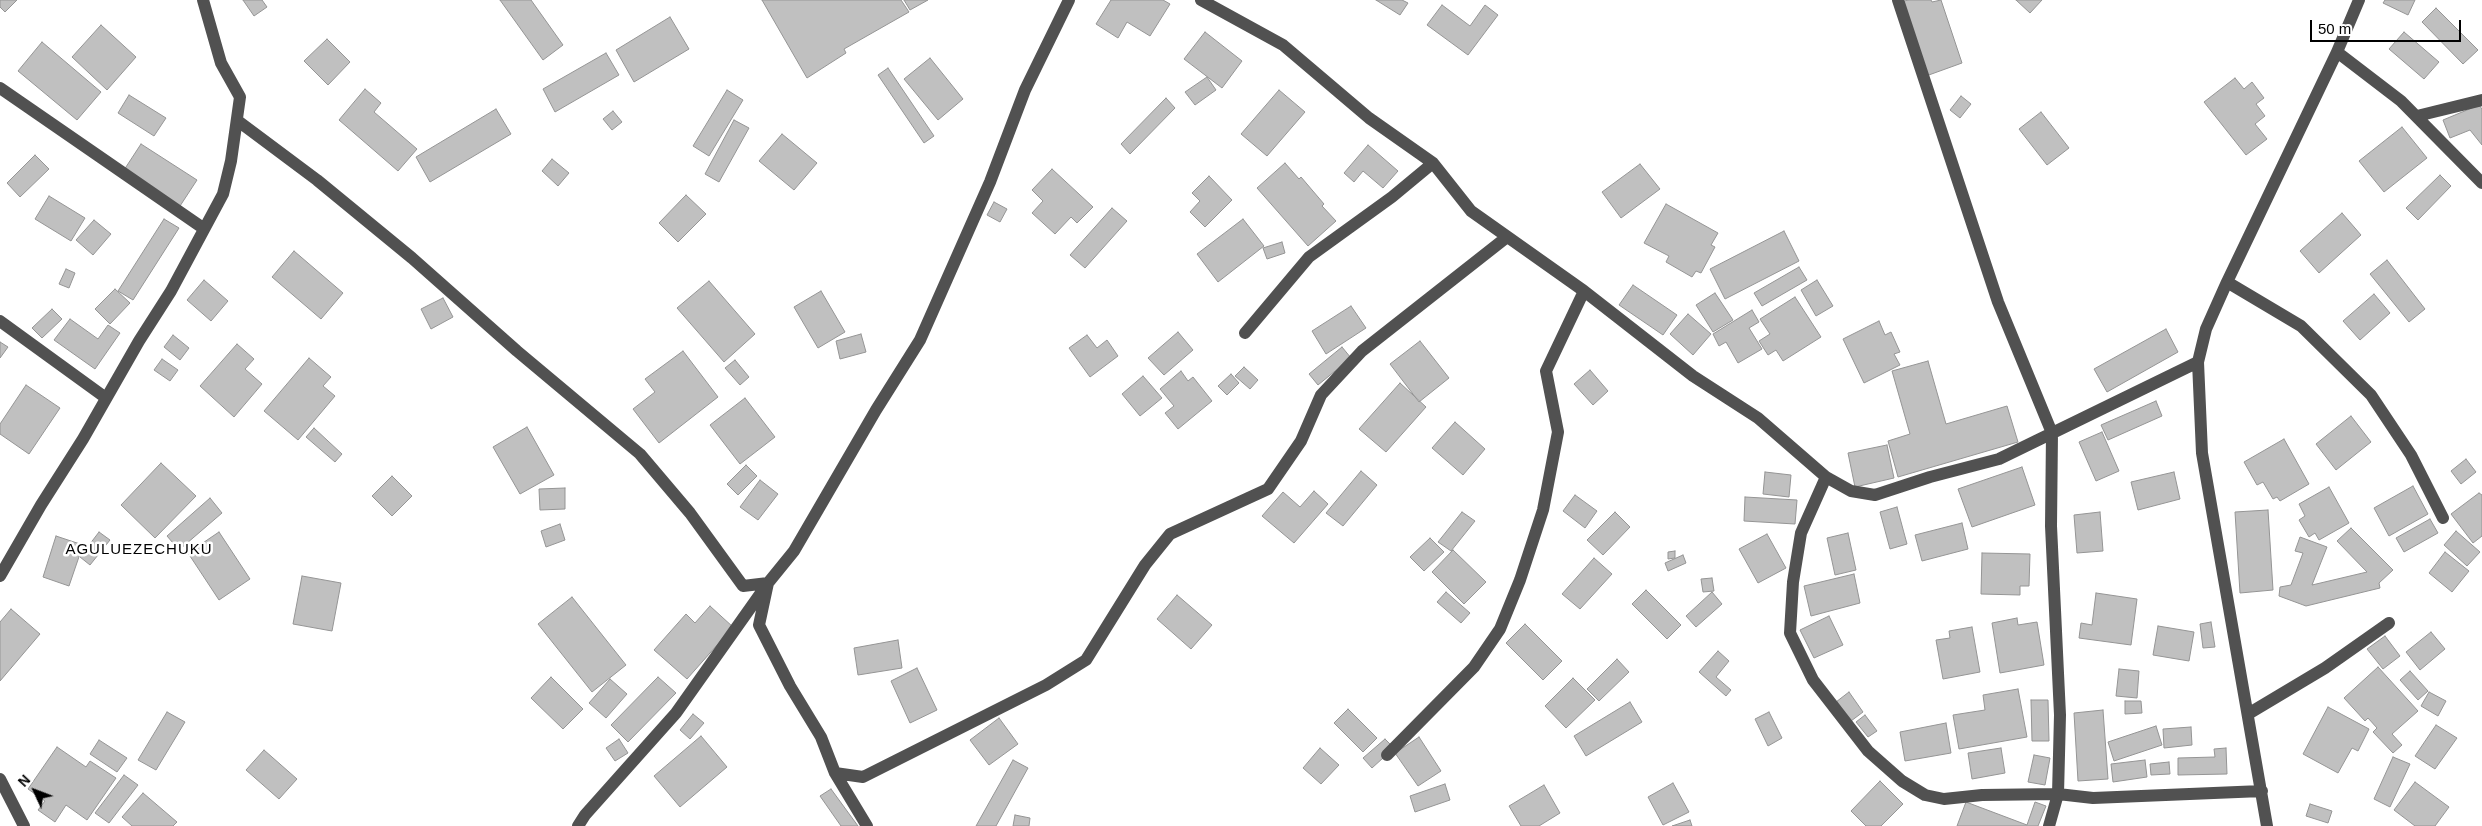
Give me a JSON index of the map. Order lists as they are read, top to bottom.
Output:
{
  "districts": ["AGULUEZECHUKU"],
  "scale_bar": "50 m",
  "north": "top left"
}
